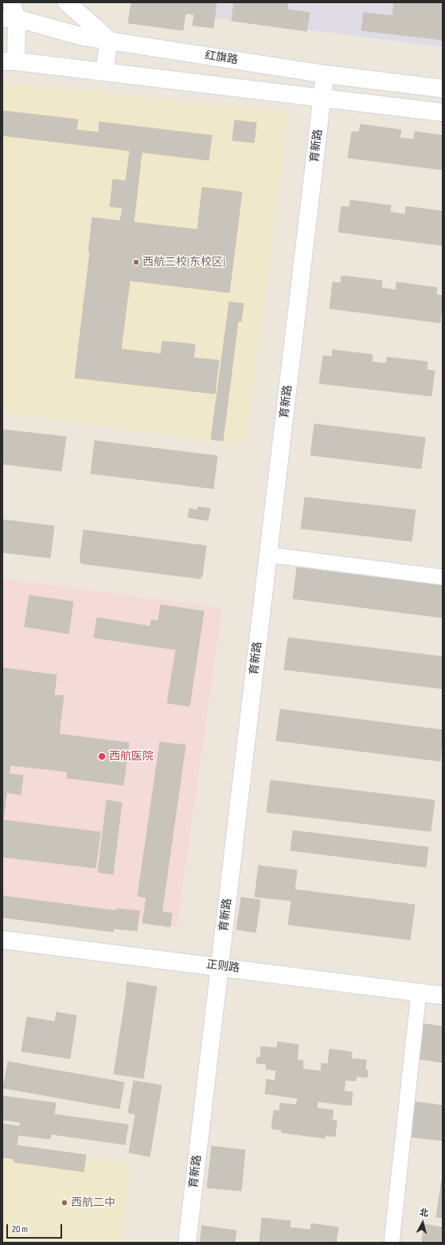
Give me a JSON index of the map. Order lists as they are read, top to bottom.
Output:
{
  "streets": {
    "street": ["红旗路", "育新路", "正则路"]
  },
  "crossings": [
    ["红旗路", "育新路"],
    ["育新路", "正则路"]
  ],
  "places": ["西航三校(东校区)", "西航医院", "西航二中"],
  "scale_bar": "20 m",
  "north": "top"
}
